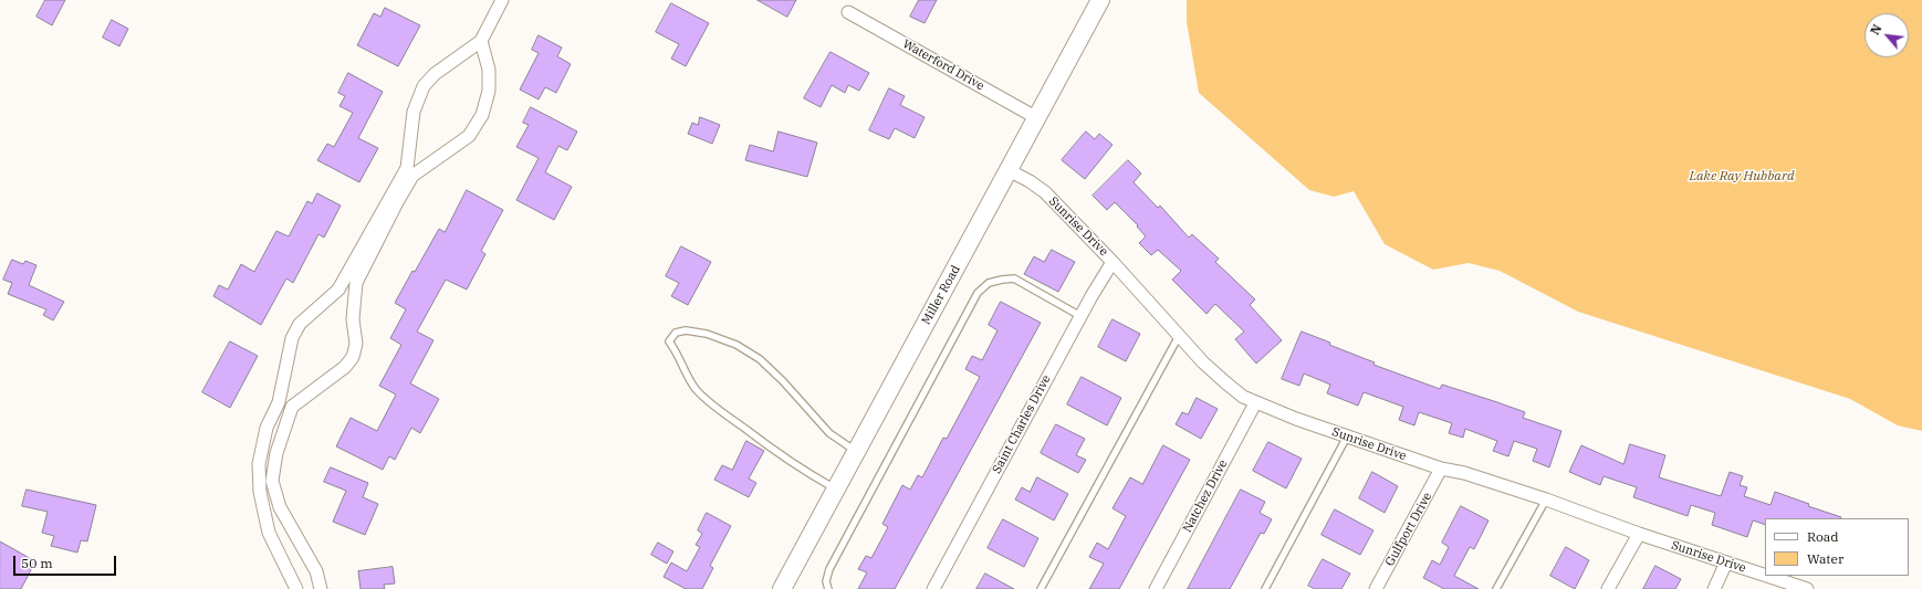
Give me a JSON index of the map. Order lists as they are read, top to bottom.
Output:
{
  "streets": {
    "main road": ["Miller Road"],
    "street": [
      "Waterford Drive",
      "Sunrise Drive",
      "Saint Charles Drive",
      "Natchez Drive",
      "Gulfport Drive"
    ]
  },
  "crossings": [
    ["Waterford Drive", "Miller Road"],
    ["Sunrise Drive", "Miller Road"],
    ["Sunrise Drive", "Saint Charles Drive"],
    ["Sunrise Drive", "Natchez Drive"],
    ["Sunrise Drive", "Gulfport Drive"]
  ],
  "water": ["Lake Ray Hubbard"],
  "legend": ["Road", "Water"],
  "scale_bar": "50 m",
  "north": "top left"
}
